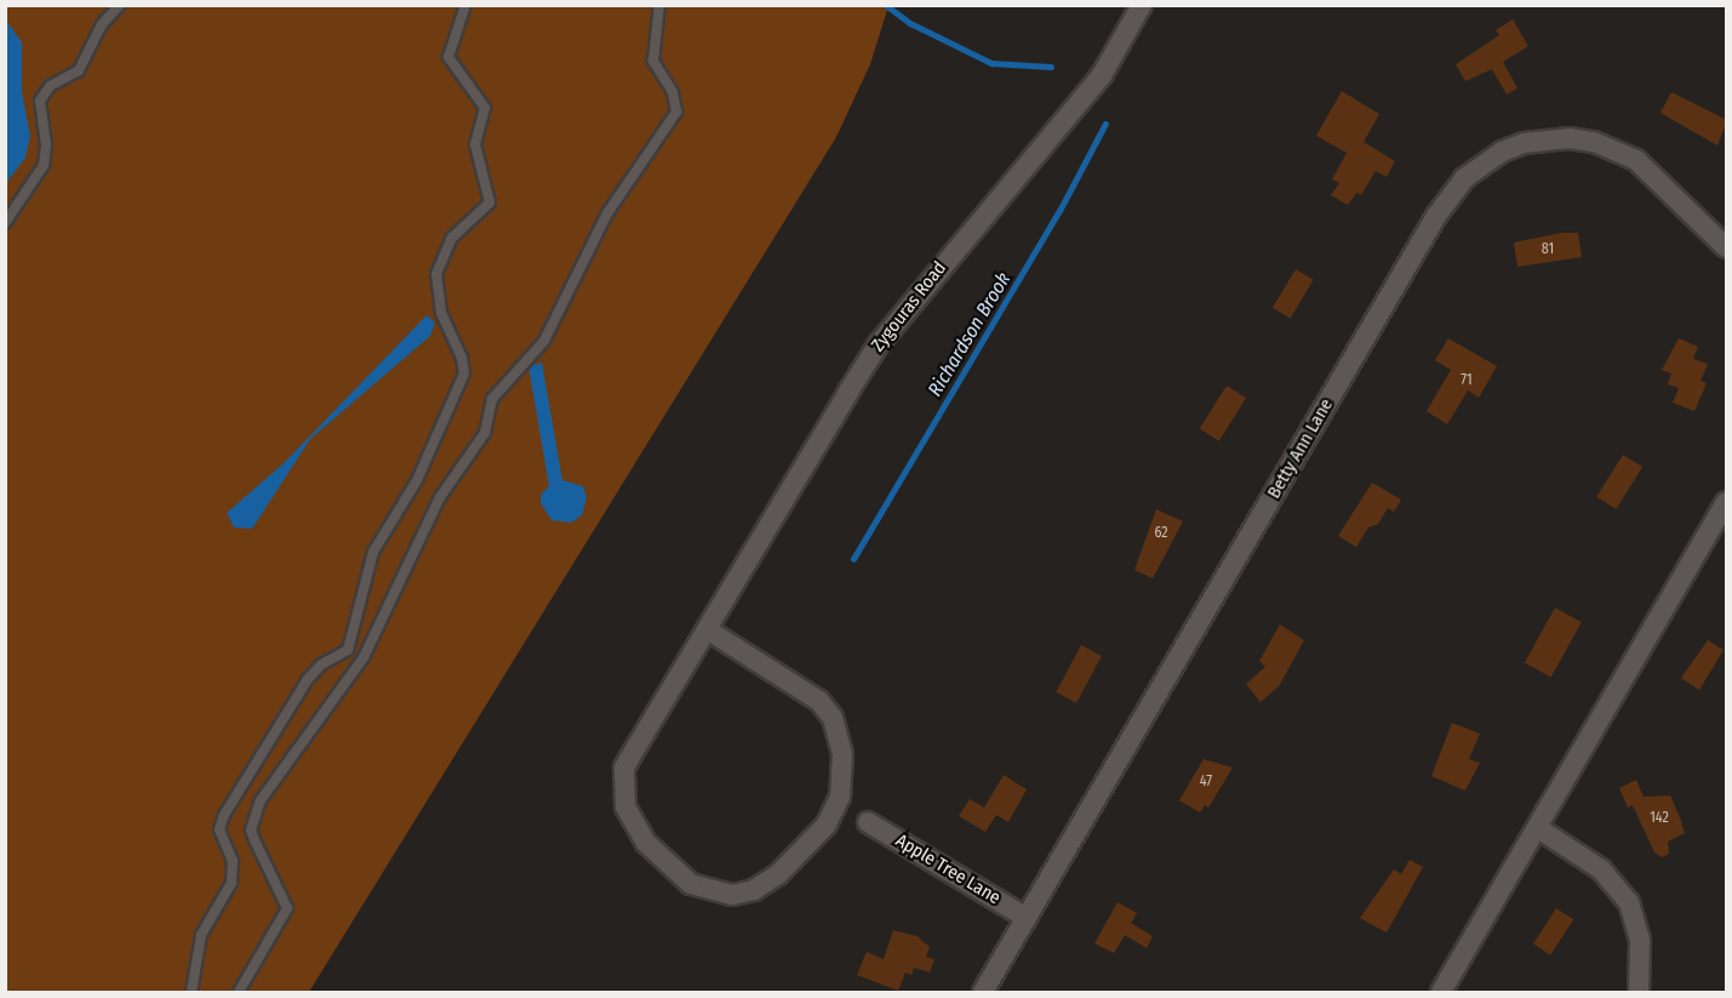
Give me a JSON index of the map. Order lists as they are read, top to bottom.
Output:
{
  "streets": {
    "street": ["Zygouras Road", "Betty Ann Lane", "Apple Tree Lane"]
  },
  "crossings": [
    ["Betty Ann Lane", "Apple Tree Lane"]
  ],
  "water": ["Richardson Brook"],
  "house_numbers": [
    "81",
    "71",
    "62",
    "47",
    "142"
  ]
}
